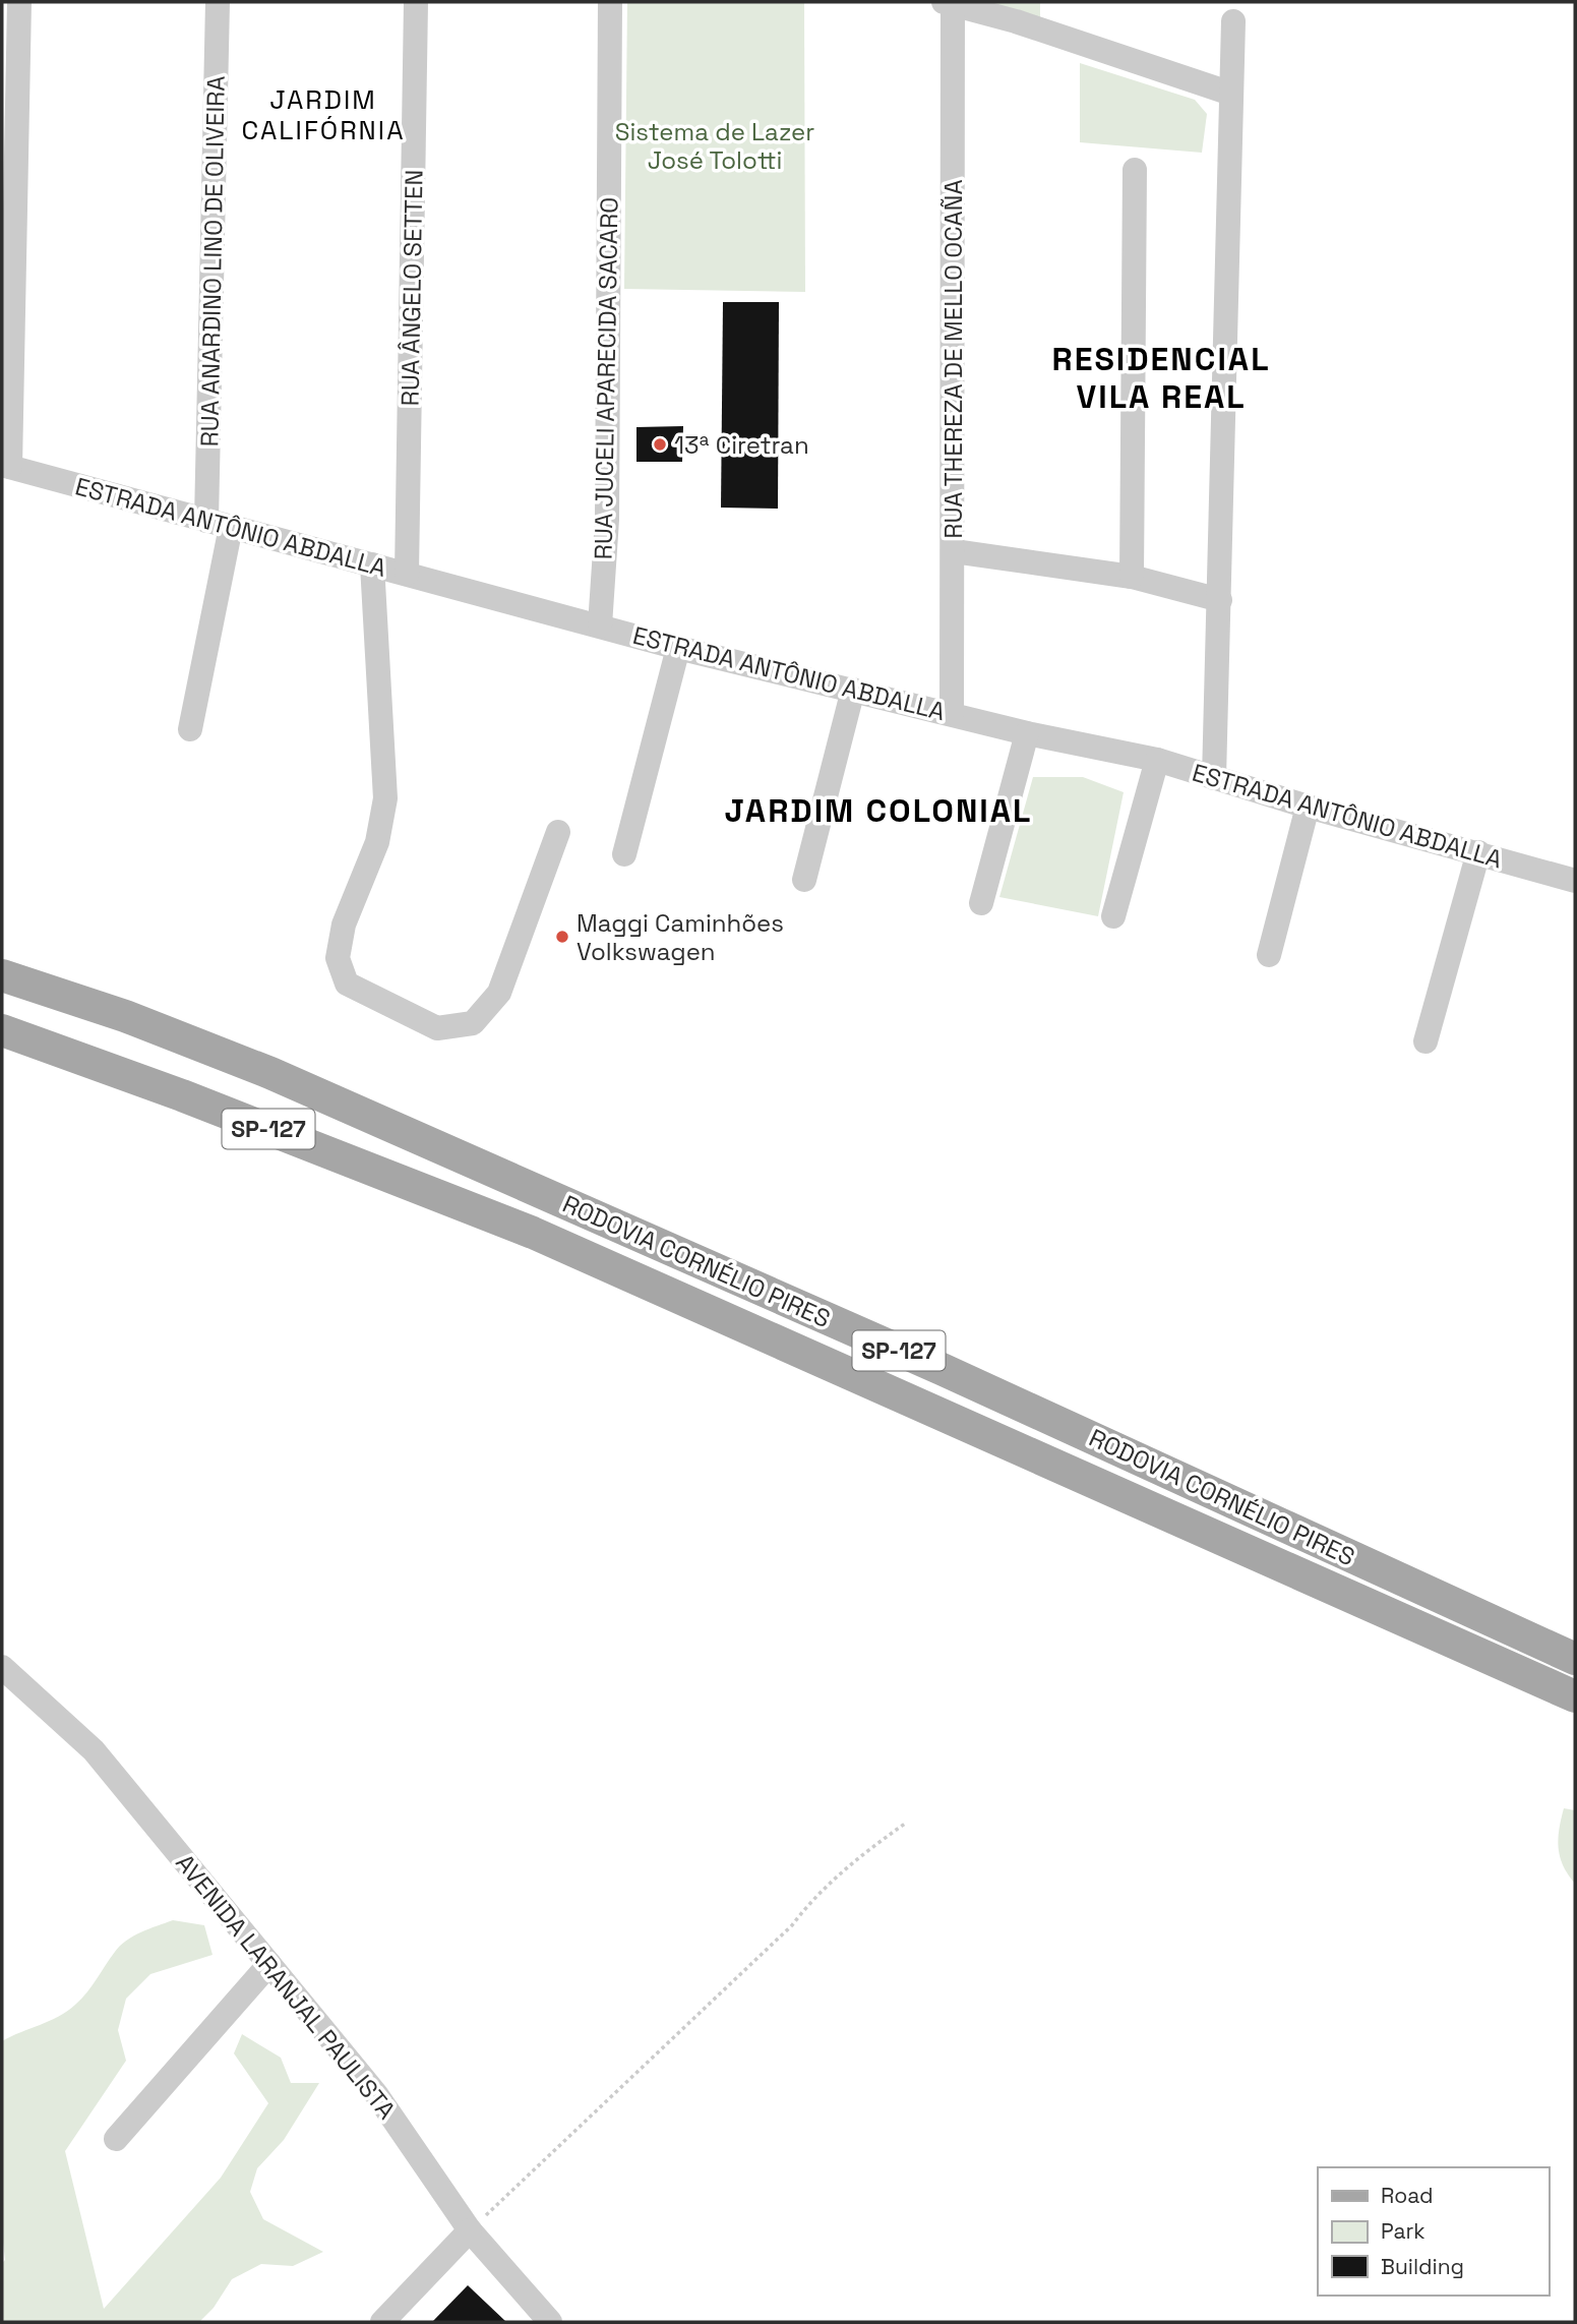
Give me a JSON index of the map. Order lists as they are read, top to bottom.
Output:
{
  "streets": {
    "main road": ["SP-127", "RODOVIA CORNÉLIO PIRES"],
    "street": [
      "RUA ANARDINO LINO DE OLIVEIRA",
      "RUA ÂNGELO SETTEN",
      "RUA THEREZA DE MELLO OCAÑA",
      "RUA JUCELI APARECIDA SACARO",
      "ESTRADA ANTÔNIO ABDALLA",
      "AVENIDA LARANJAL PAULISTA"
    ]
  },
  "crossings": [
    ["RUA ANARDINO LINO DE OLIVEIRA", "ESTRADA ANTÔNIO ABDALLA"],
    ["RUA ÂNGELO SETTEN", "ESTRADA ANTÔNIO ABDALLA"],
    ["RUA THEREZA DE MELLO OCAÑA", "ESTRADA ANTÔNIO ABDALLA"],
    ["RUA JUCELI APARECIDA SACARO", "ESTRADA ANTÔNIO ABDALLA"]
  ],
  "districts": ["JARDIM CALIFÓRNIA", "RESIDENCIAL VILA REAL", "JARDIM COLONIAL"],
  "parks": ["Sistema de Lazer José Tolotti"],
  "places": ["13ª Ciretran", "Maggi Caminhões Volkswagen"],
  "legend": ["Road", "Park", "Building"]
}
